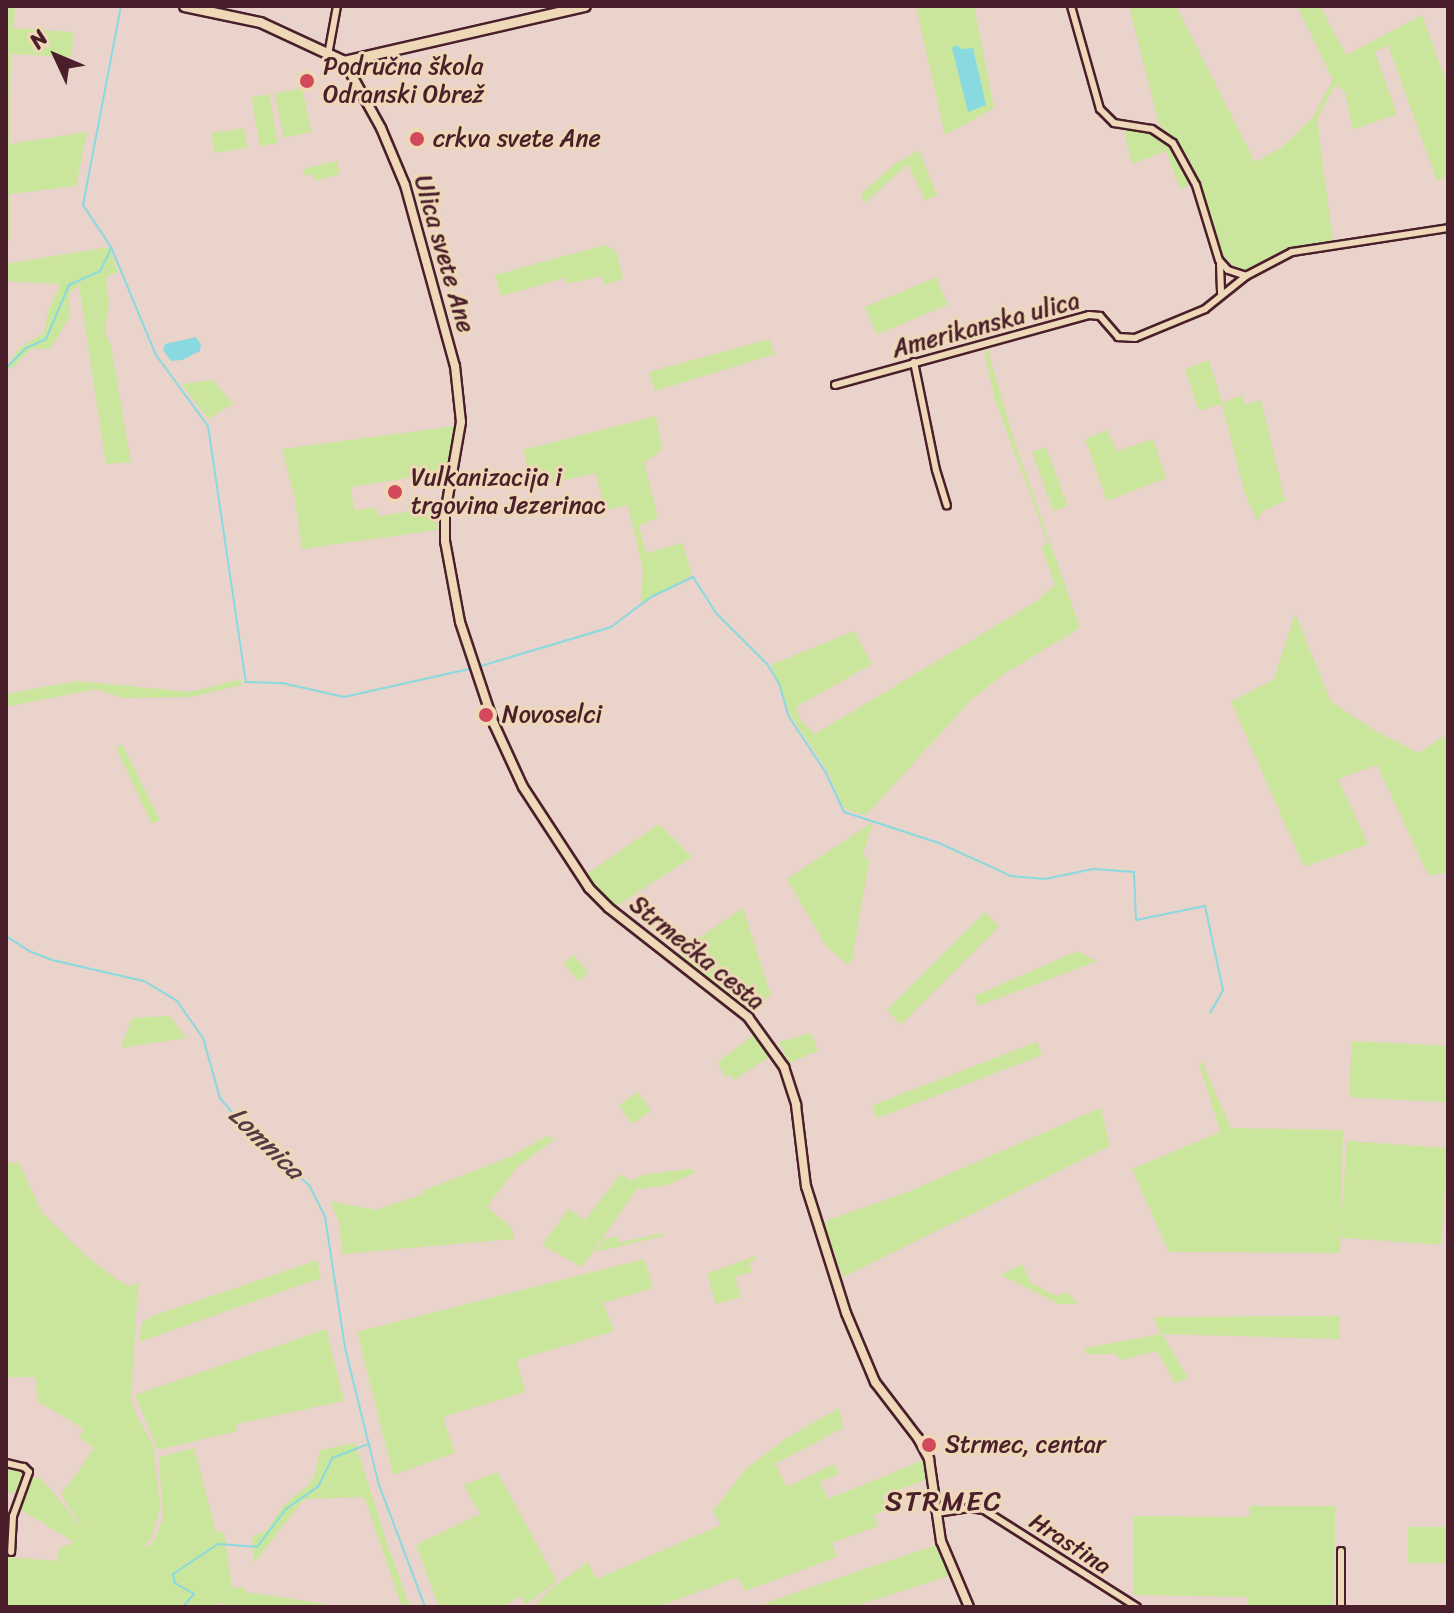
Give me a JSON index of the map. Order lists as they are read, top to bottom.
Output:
{
  "streets": {
    "street": [
      "Ulica svete Ane",
      "Amerikanska ulica",
      "Strmečka cesta",
      "Hrastina"
    ]
  },
  "crossings": [
    ["Ulica svete Ane", "Strmečka cesta"],
    ["Strmečka cesta", "Hrastina"]
  ],
  "districts": ["STRMEC"],
  "water": ["Lomnica"],
  "places": [
    "Područna škola Odranski Obrež",
    "crkva svete Ane",
    "Vulkanizacija i trgovina Jezerinac",
    "Novoselci",
    "Strmec, centar"
  ],
  "north": "top left"
}
